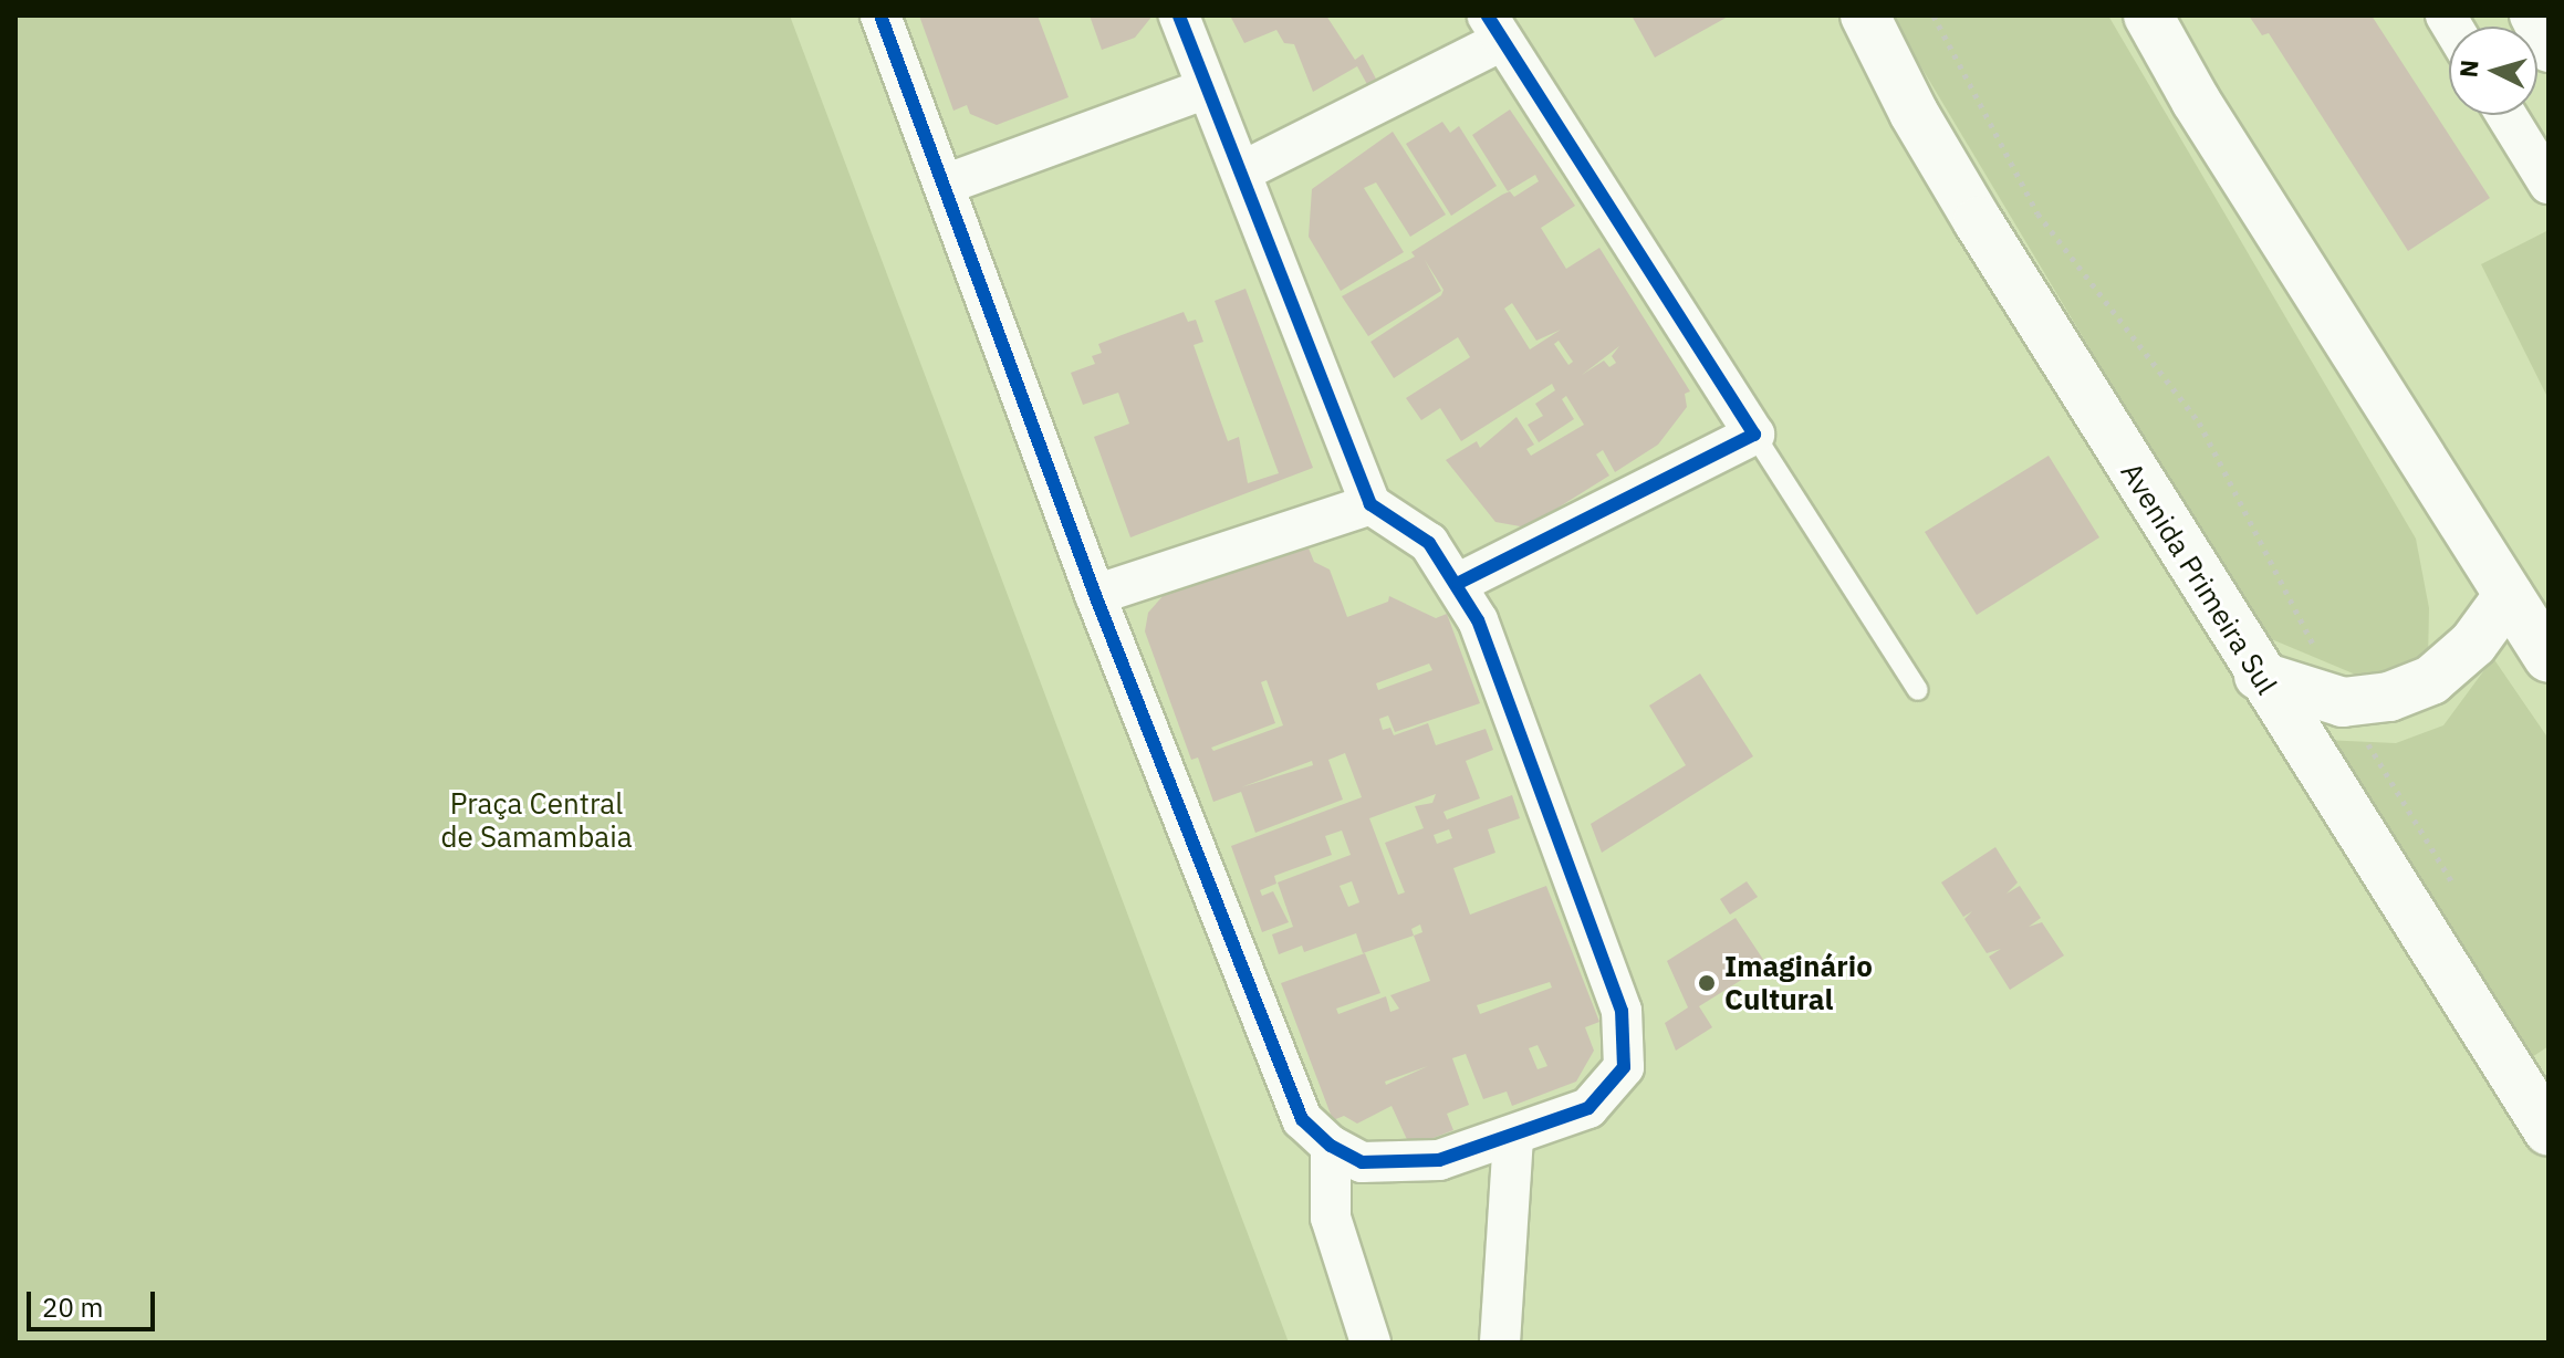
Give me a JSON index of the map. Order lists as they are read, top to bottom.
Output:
{
  "streets": {
    "main road": ["Avenida Primeira Sul"]
  },
  "parks": ["Praça Central de Samambaia"],
  "places": ["Imaginário Cultural"],
  "scale_bar": "20 m",
  "north": "left"
}
